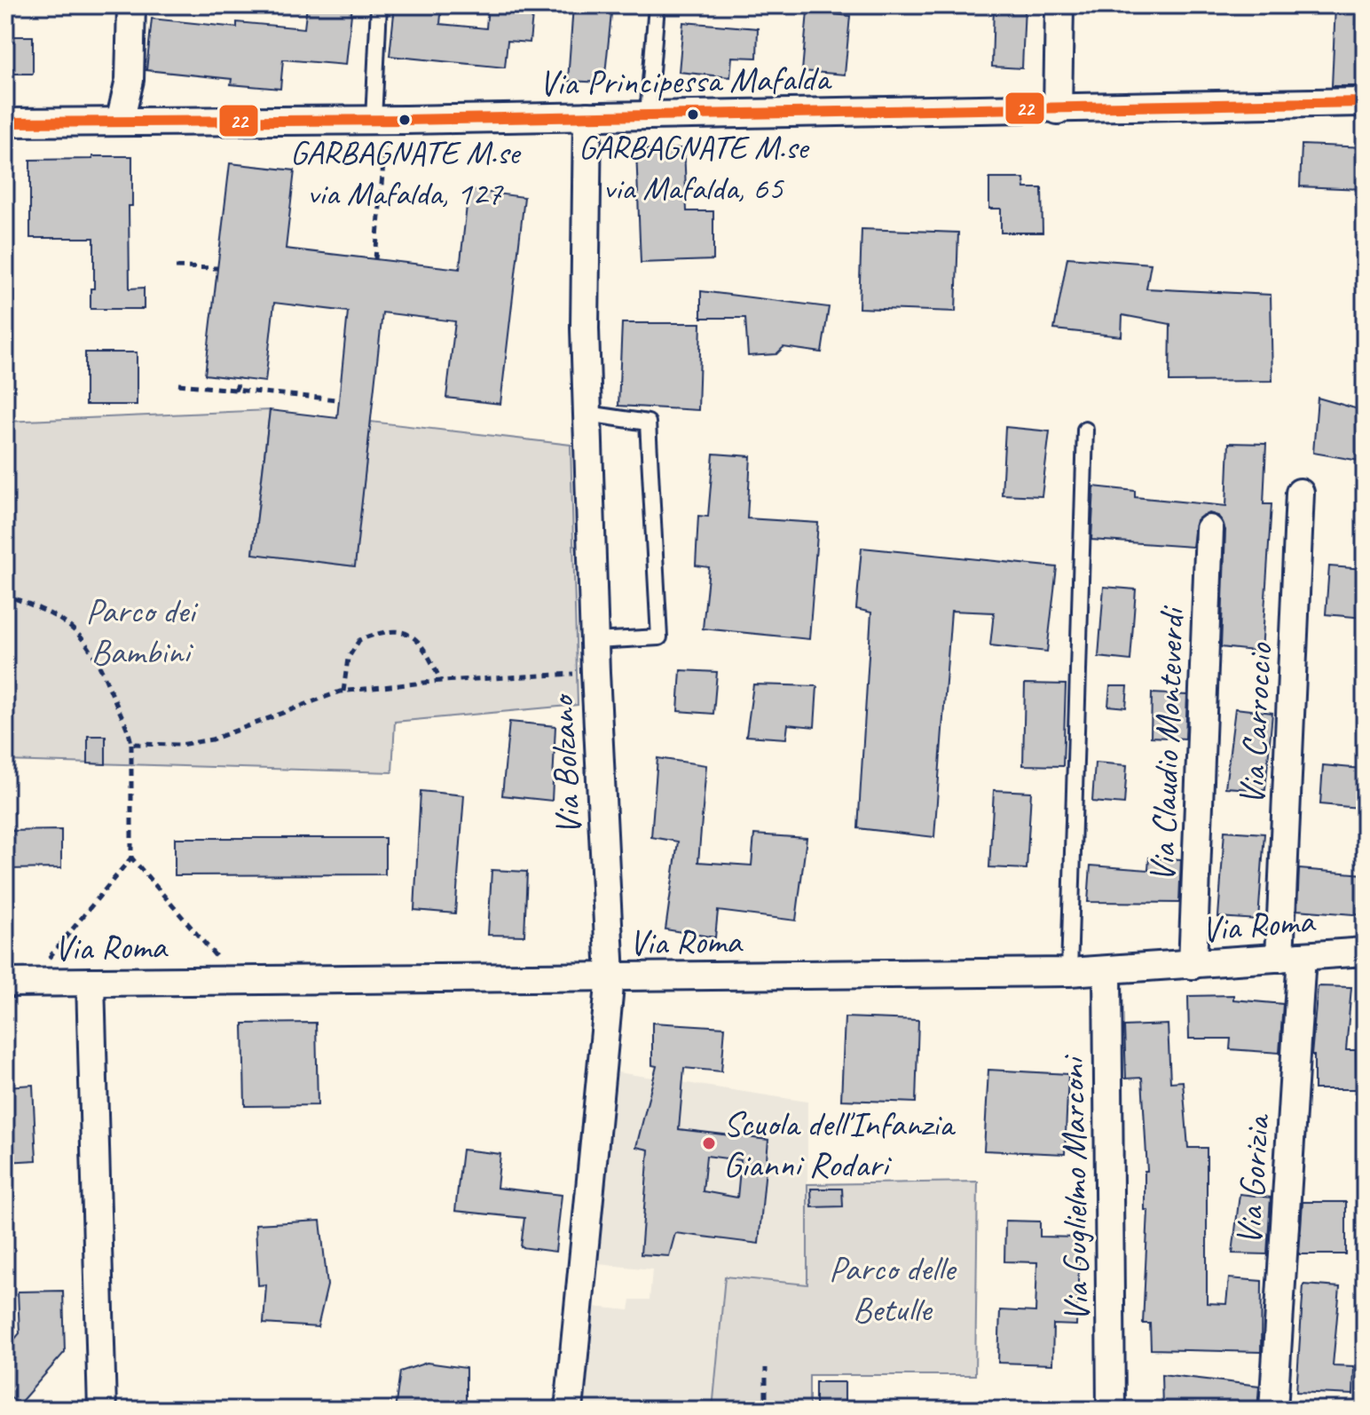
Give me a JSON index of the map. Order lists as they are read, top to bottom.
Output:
{
  "streets": {
    "street": [
      "Via Principessa Mafalda",
      "Via Carroccio",
      "Via Claudio Monteverdi",
      "Via Bolzano",
      "Via Roma",
      "Via Gorizia",
      "Via Guglielmo Marconi"
    ]
  },
  "crossings": [
    ["Via Principessa Mafalda", "Via Bolzano"],
    ["Via Carroccio", "Via Roma"],
    ["Via Carroccio", "Via Gorizia"],
    ["Via Claudio Monteverdi", "Via Roma"],
    ["Via Bolzano", "Via Roma"],
    ["Via Roma", "Via Gorizia"],
    ["Via Roma", "Via Guglielmo Marconi"]
  ],
  "parks": ["Parco dei Bambini", "Parco delle Betulle"],
  "places": ["GARBAGNATE M.se via Mafalda, 65", "GARBAGNATE M.se via Mafalda, 127", "Scuola dell'Infanzia Gianni Rodari"],
  "lines": ["transit line 22"]
}
